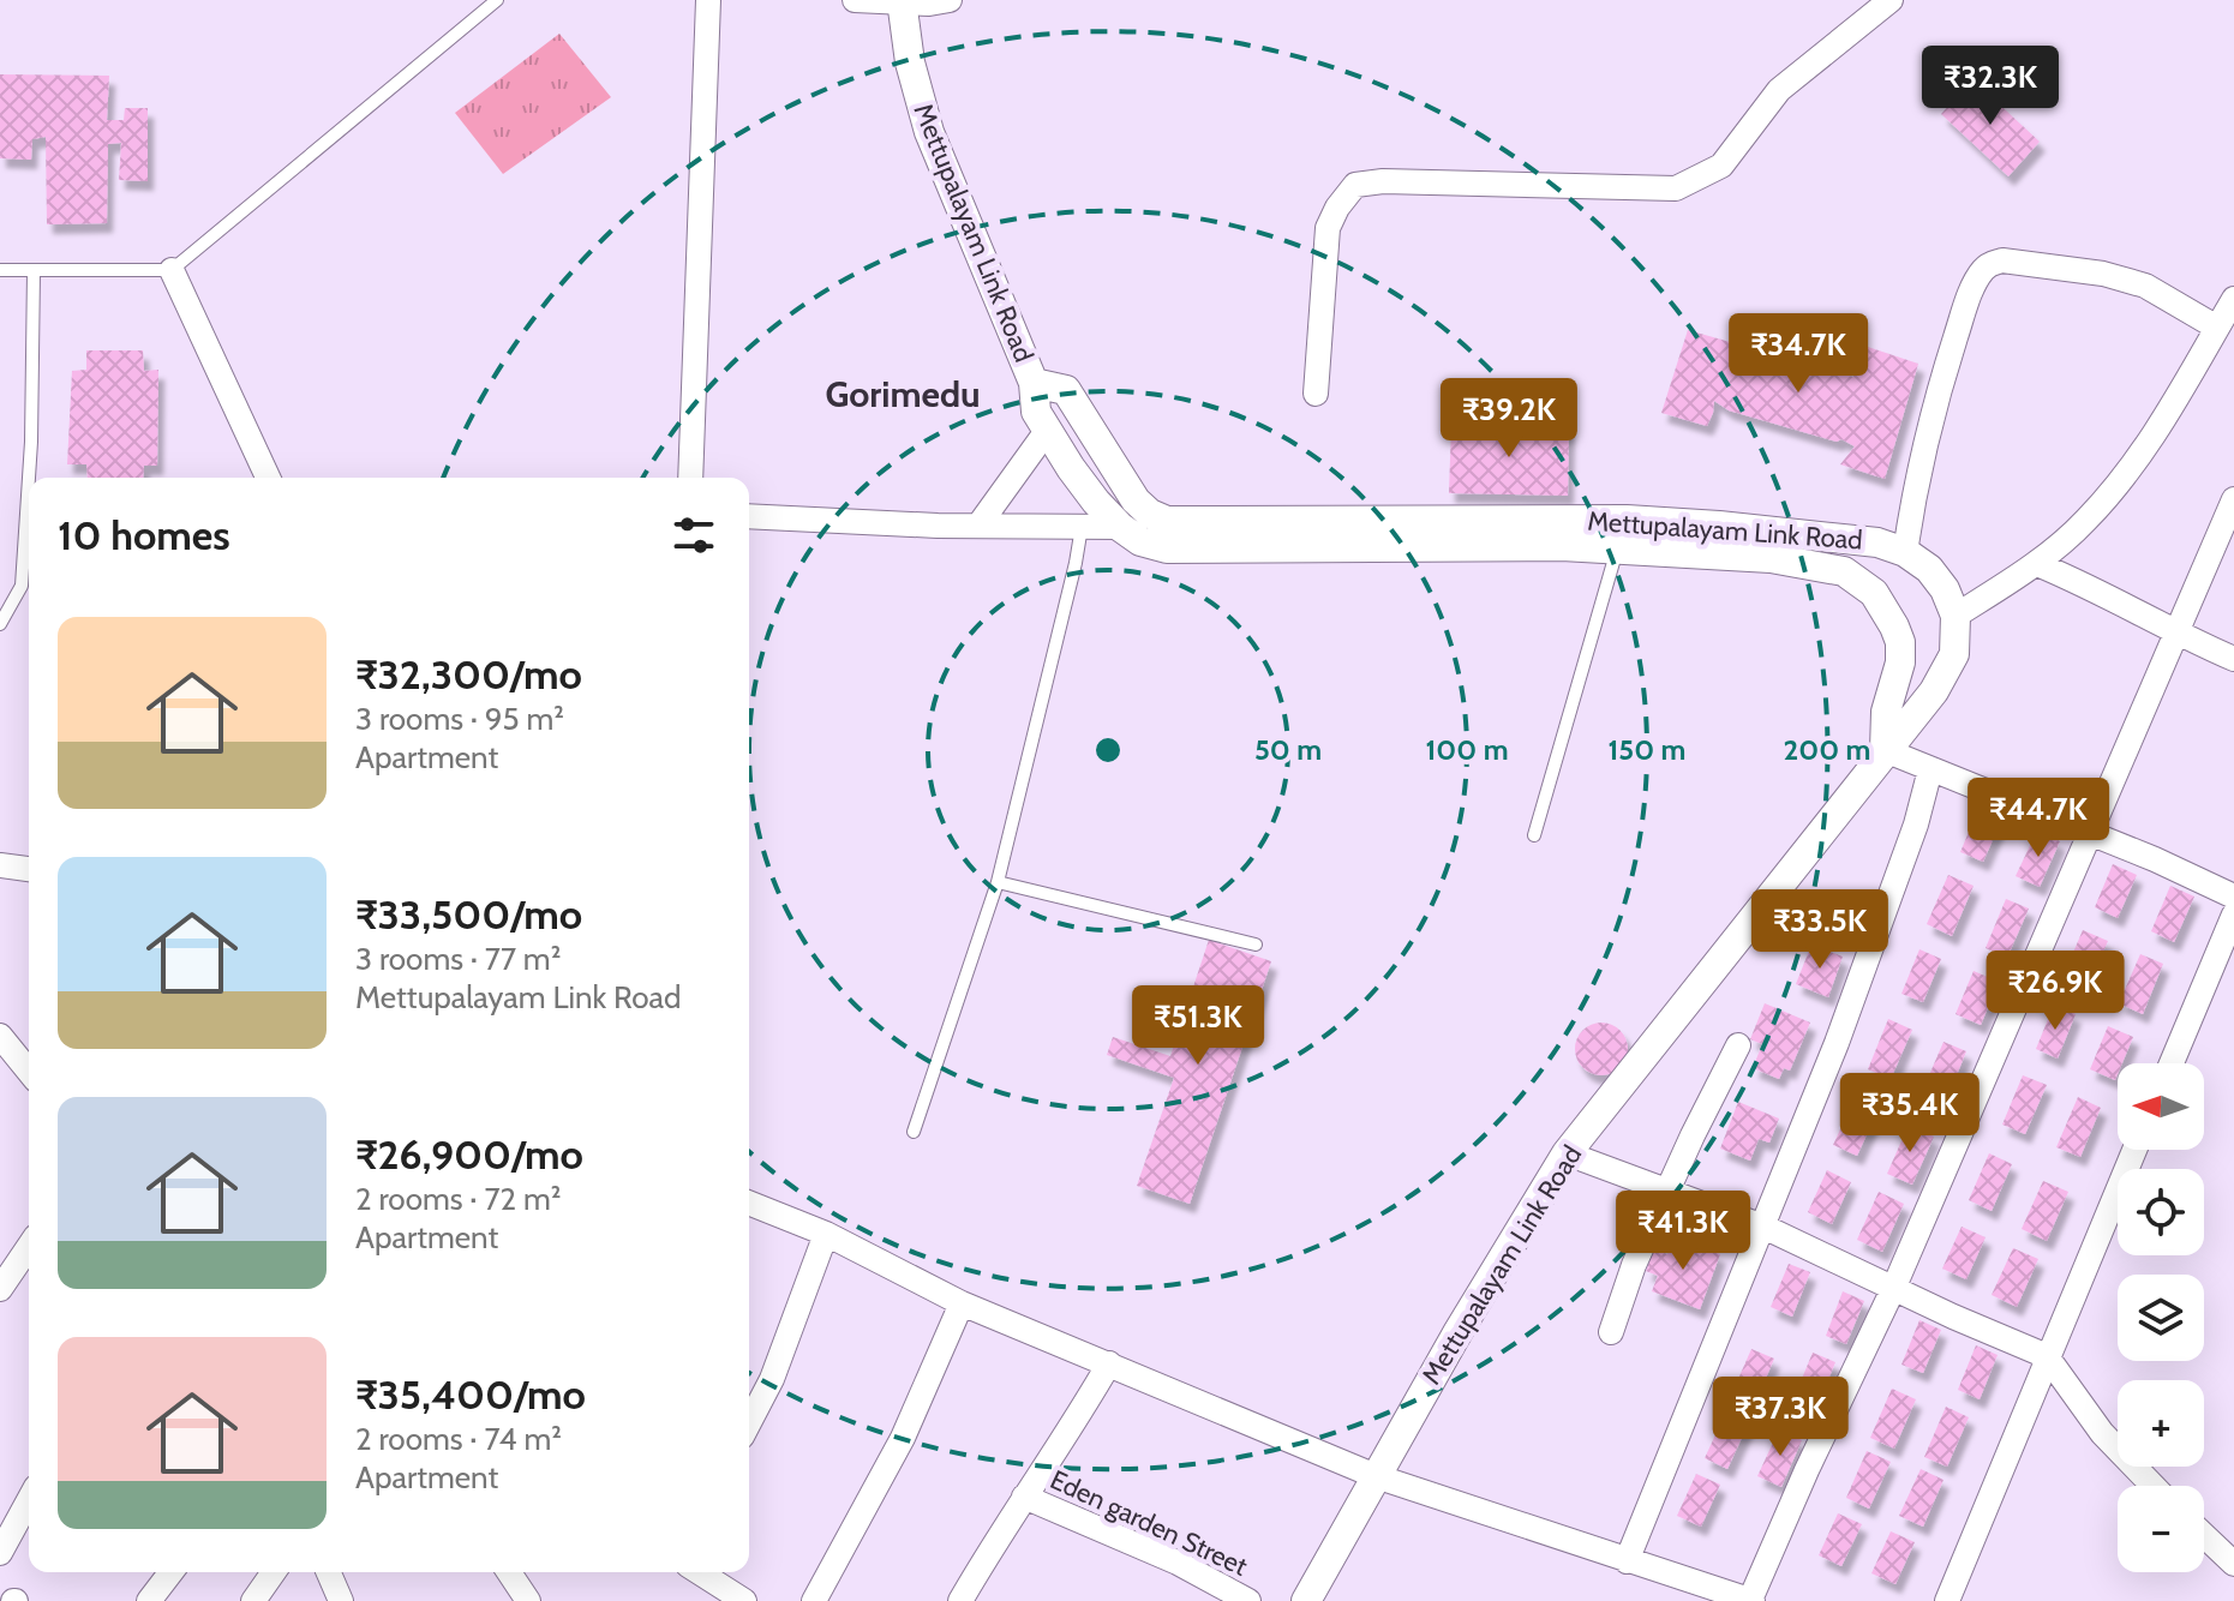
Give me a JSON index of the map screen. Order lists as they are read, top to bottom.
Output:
{
  "streets": {
    "street": ["Mettupalayam Link Road", "Eden garden Street"]
  },
  "districts": ["Gorimedu"],
  "north": "left",
  "page": {
    "price": [
      "₹32.3K",
      "₹34.7K",
      "₹39.2K",
      "₹44.7K",
      "₹33.5K",
      "₹26.9K",
      "₹51.3K",
      "₹35.4K",
      "₹41.3K",
      "₹37.3K"
    ],
    "heading": "10 homes",
    "list": [
      {
        "name": "₹32,300/mo",
        "note": "3 rooms · 95 m² · Apartment"
      },
      {
        "name": "₹33,500/mo",
        "note": "3 rooms · 77 m² · Mettupalayam Link Road"
      },
      {
        "name": "₹26,900/mo",
        "note": "2 rooms · 72 m² · Apartment"
      },
      {
        "name": "₹35,400/mo",
        "note": "2 rooms · 74 m² · Apartment"
      }
    ],
    "map_buttons": ["+", "−"]
  },
  "rings": [
    "50 m",
    "100 m",
    "150 m",
    "200 m"
  ]
}
